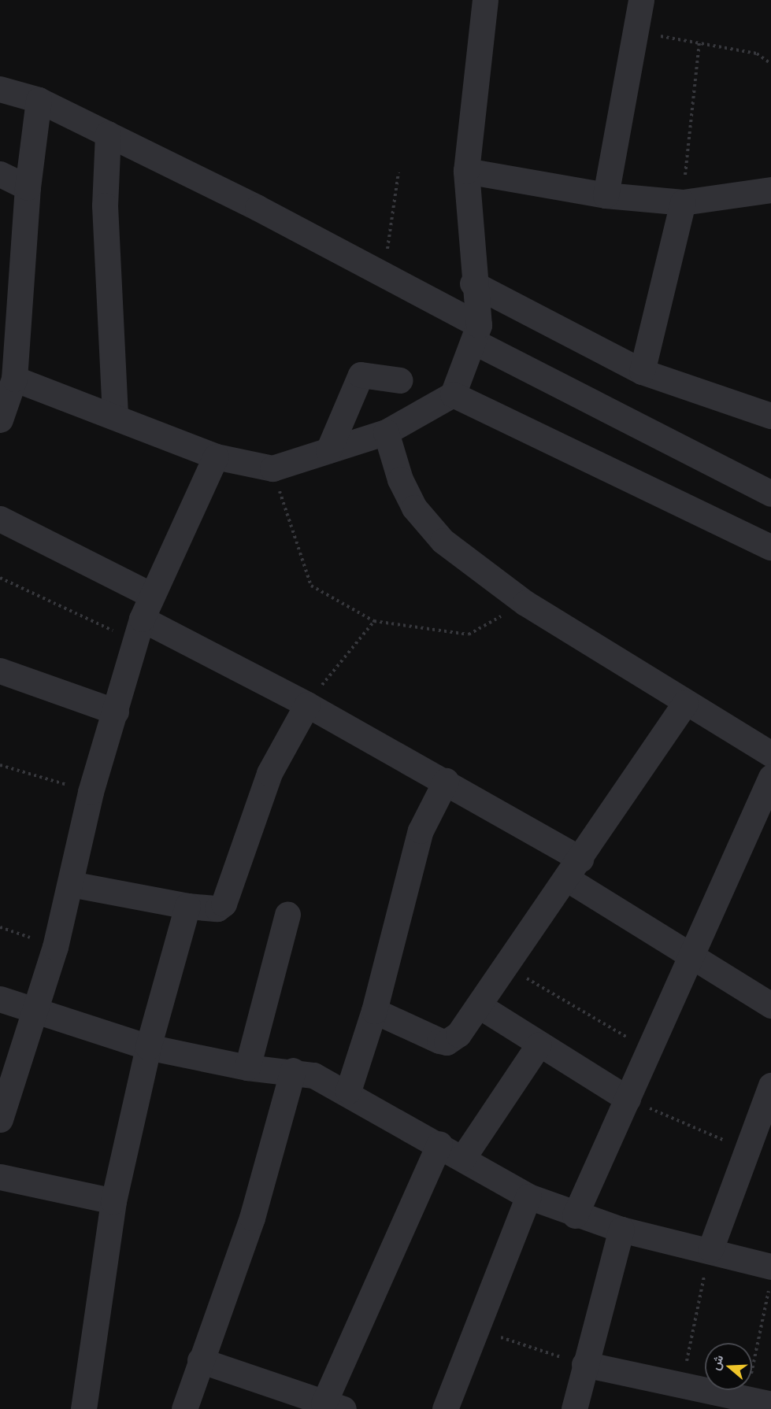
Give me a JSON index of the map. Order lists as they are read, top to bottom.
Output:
{
  "north": "left"
}
